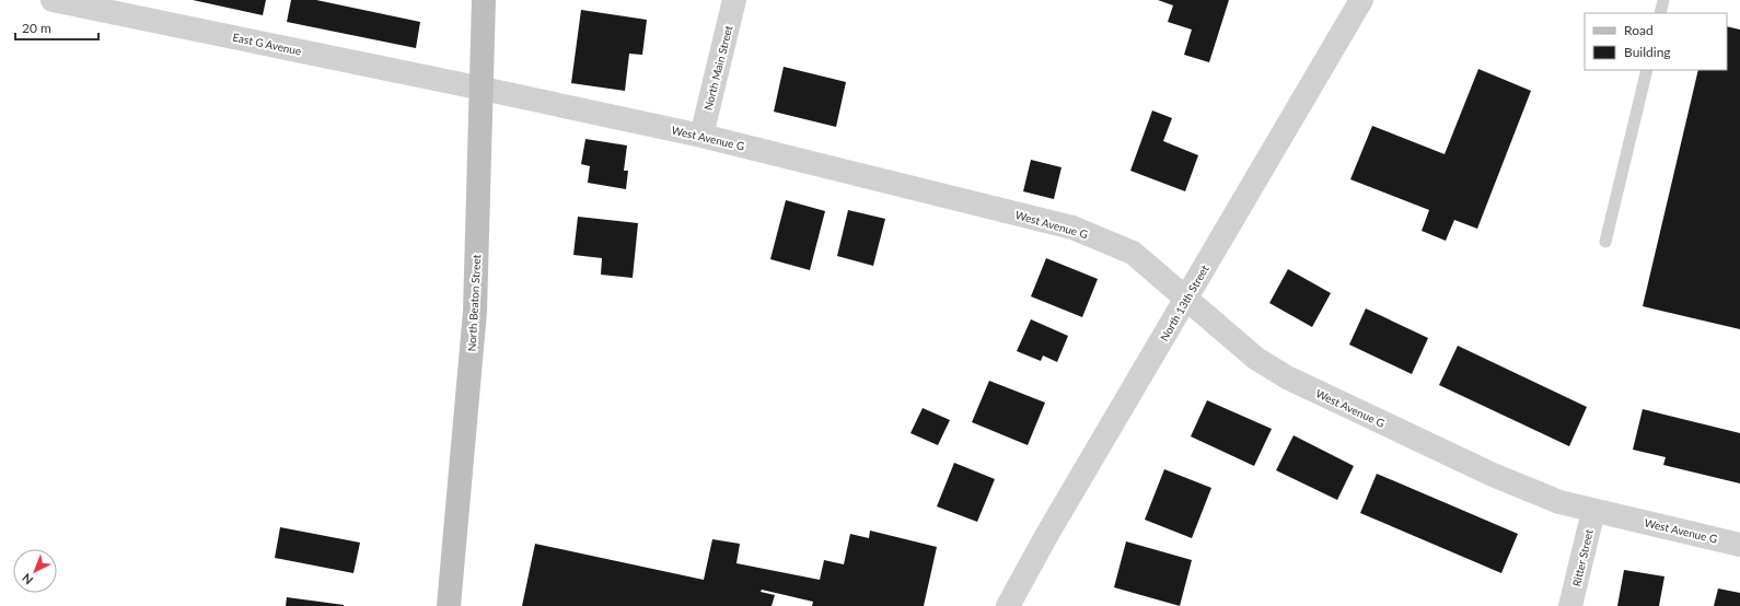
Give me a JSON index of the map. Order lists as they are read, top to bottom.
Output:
{
  "streets": {
    "main road": ["North Beaton Street"],
    "street": [
      "East G Avenue",
      "North Main Street",
      "West Avenue G",
      "North 13th Street",
      "Ritter Street"
    ]
  },
  "crossings": [
    ["East G Avenue", "West Avenue G"],
    ["East G Avenue", "North Beaton Street"],
    ["North Main Street", "West Avenue G"],
    ["West Avenue G", "North Beaton Street"],
    ["West Avenue G", "North 13th Street"],
    ["West Avenue G", "Ritter Street"]
  ],
  "legend": ["Road", "Building"],
  "scale_bar": "20 m",
  "north": "bottom left"
}
